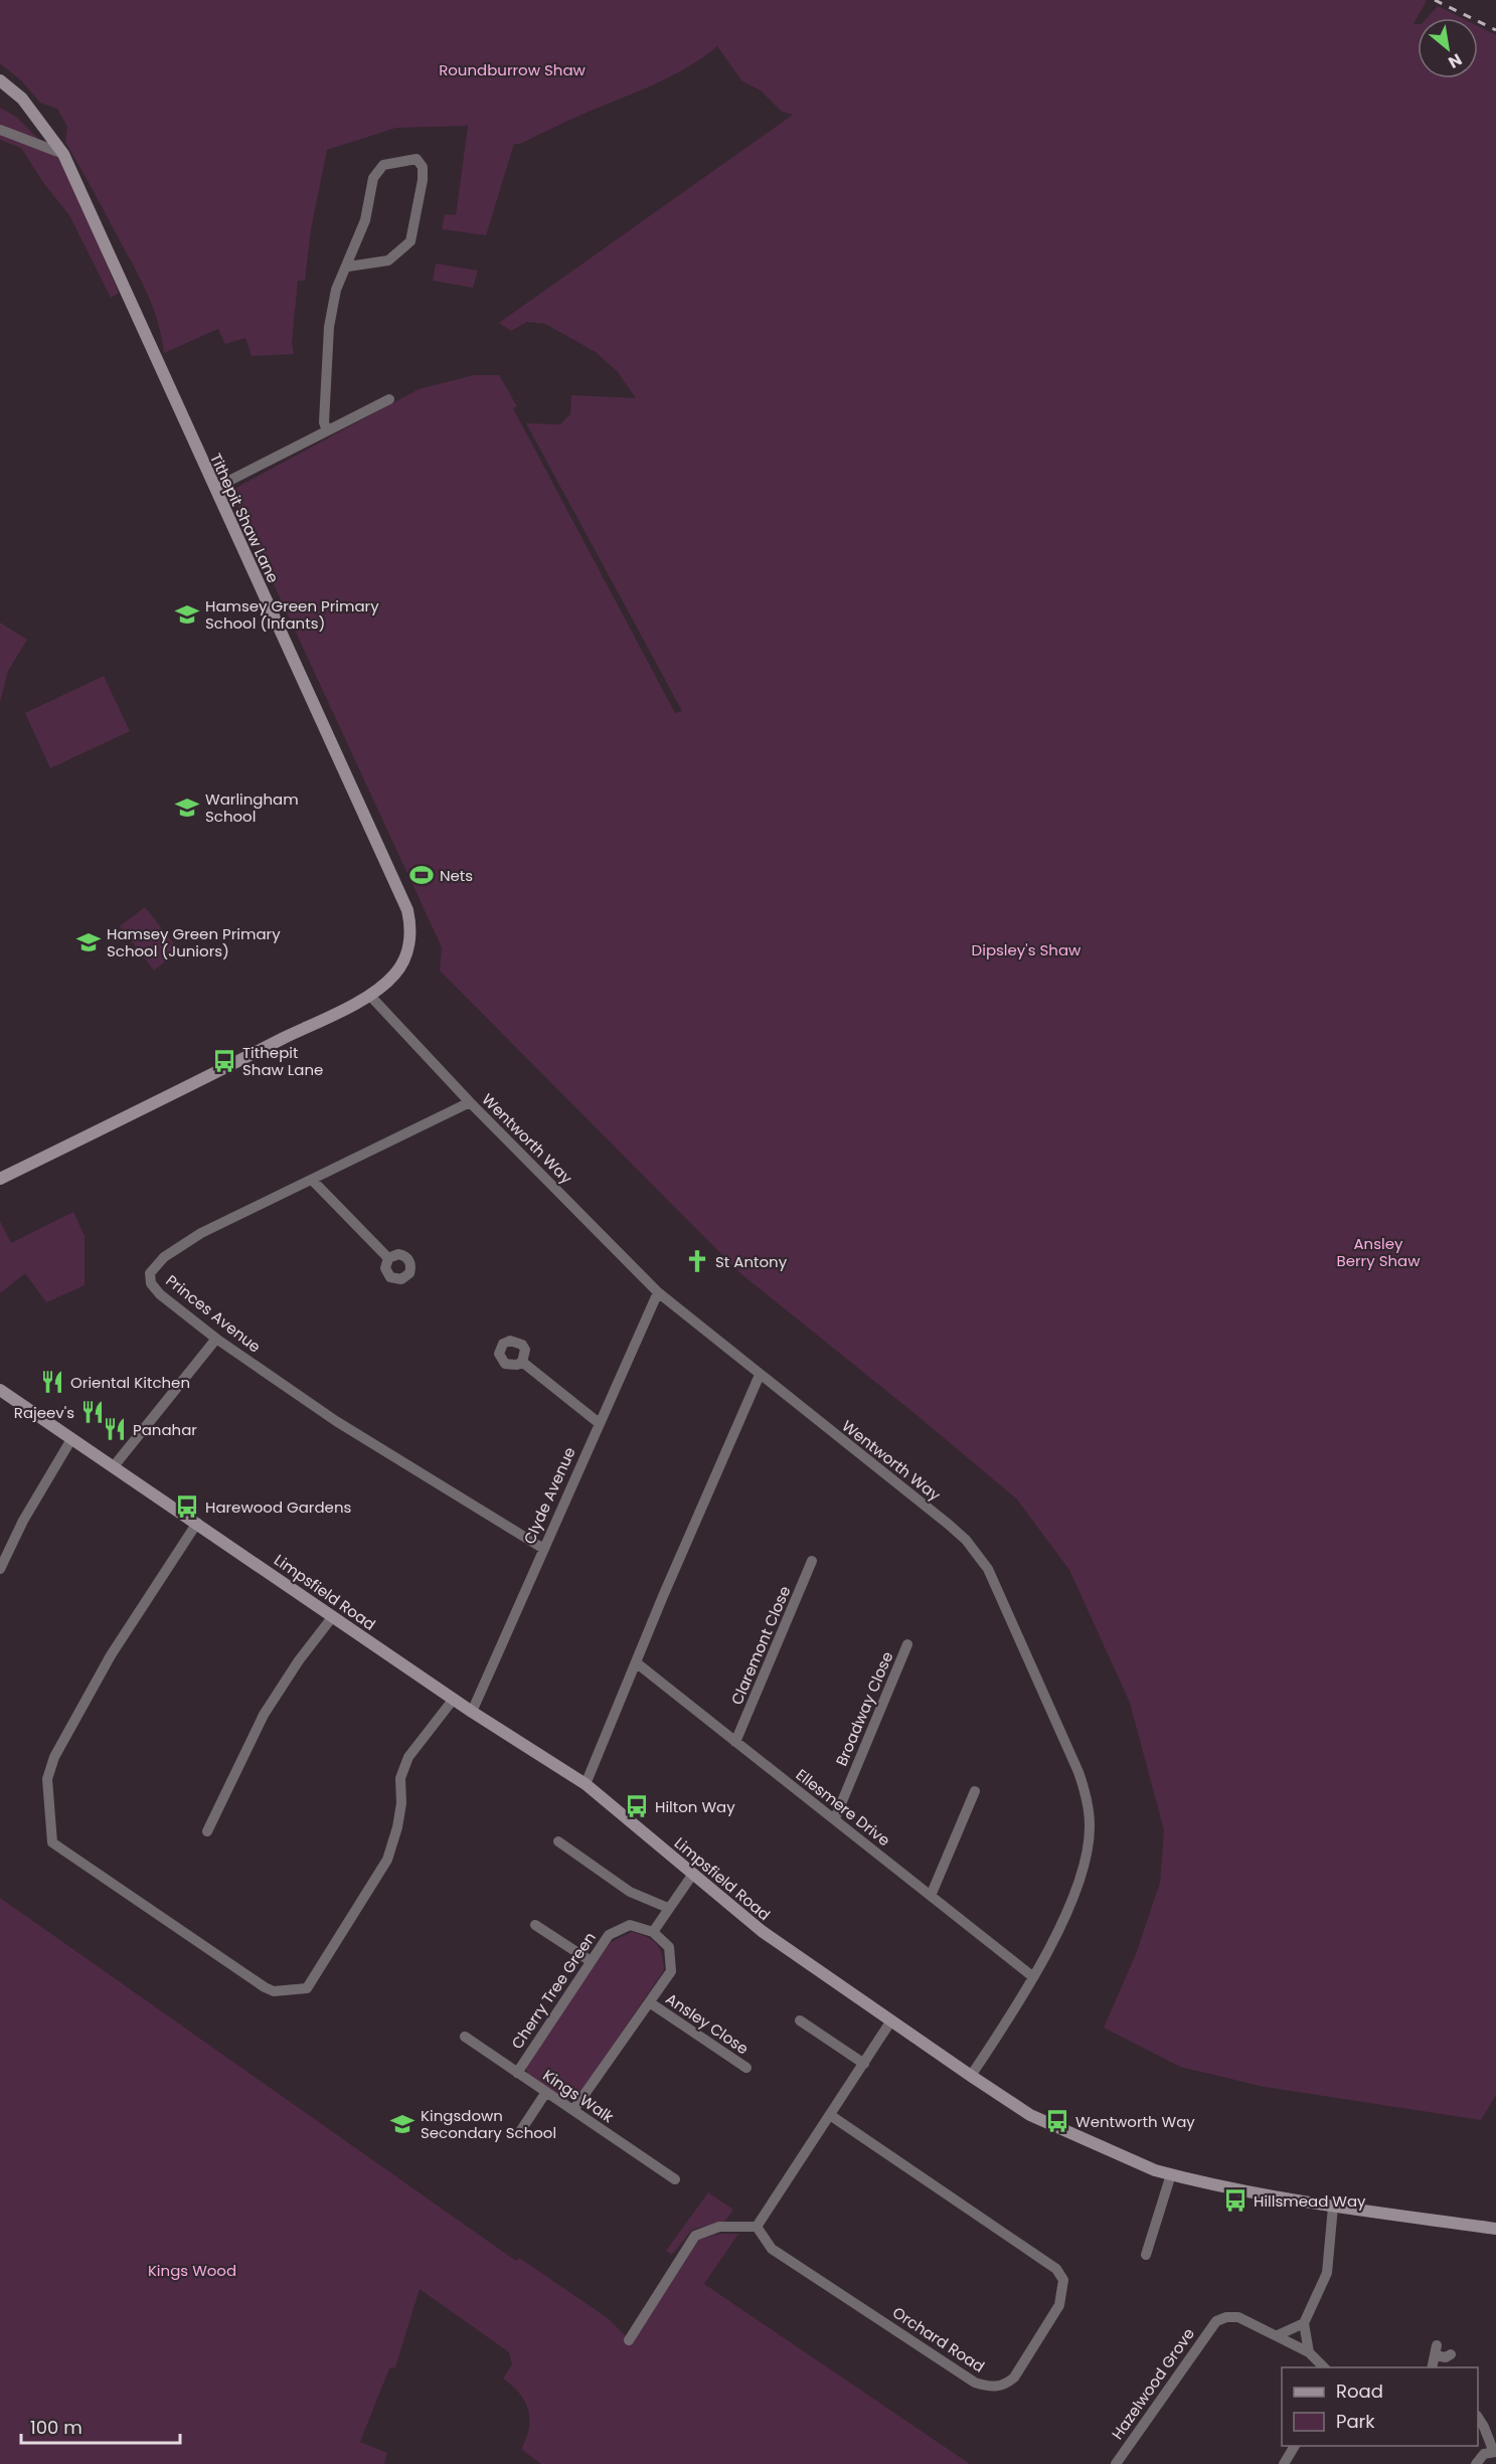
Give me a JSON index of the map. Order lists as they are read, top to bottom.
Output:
{
  "streets": {
    "main road": ["Tithepit Shaw Lane", "Limpsfield Road"],
    "street": [
      "Wentworth Way",
      "Princes Avenue",
      "Clyde Avenue",
      "Claremont Close",
      "Broadway Close",
      "Ellesmere Drive",
      "Cherry Tree Green",
      "Ansley Close",
      "Kings Walk",
      "Orchard Road",
      "Hazelwood Grove"
    ]
  },
  "crossings": [
    ["Tithepit Shaw Lane", "Wentworth Way"],
    ["Wentworth Way", "Princes Avenue"],
    ["Wentworth Way", "Clyde Avenue"],
    ["Wentworth Way", "Limpsfield Road"],
    ["Wentworth Way", "Ellesmere Drive"],
    ["Princes Avenue", "Clyde Avenue"],
    ["Clyde Avenue", "Limpsfield Road"],
    ["Claremont Close", "Ellesmere Drive"],
    ["Broadway Close", "Ellesmere Drive"],
    ["Cherry Tree Green", "Kings Walk"]
  ],
  "parks": [
    "Roundburrow Shaw",
    "Dipsley's Shaw",
    "Ansley Berry Shaw",
    "Kings Wood"
  ],
  "places": {
    "school or university": [
      "Hamsey Green Primary School (Infants)",
      "Warlingham School",
      "Hamsey Green Primary School (Juniors)",
      "Kingsdown Secondary School"
    ],
    "sports": ["Nets"],
    "bus stop": [
      "Tithepit Shaw Lane",
      "Harewood Gardens",
      "Hilton Way",
      "Wentworth Way",
      "Hillsmead Way"
    ],
    "church": ["St Antony"],
    "restaurant": ["Oriental Kitchen", "Rajeev's", "Panahar"]
  },
  "legend": ["Road", "Park"],
  "scale_bar": "100 m",
  "north": "bottom right"
}
